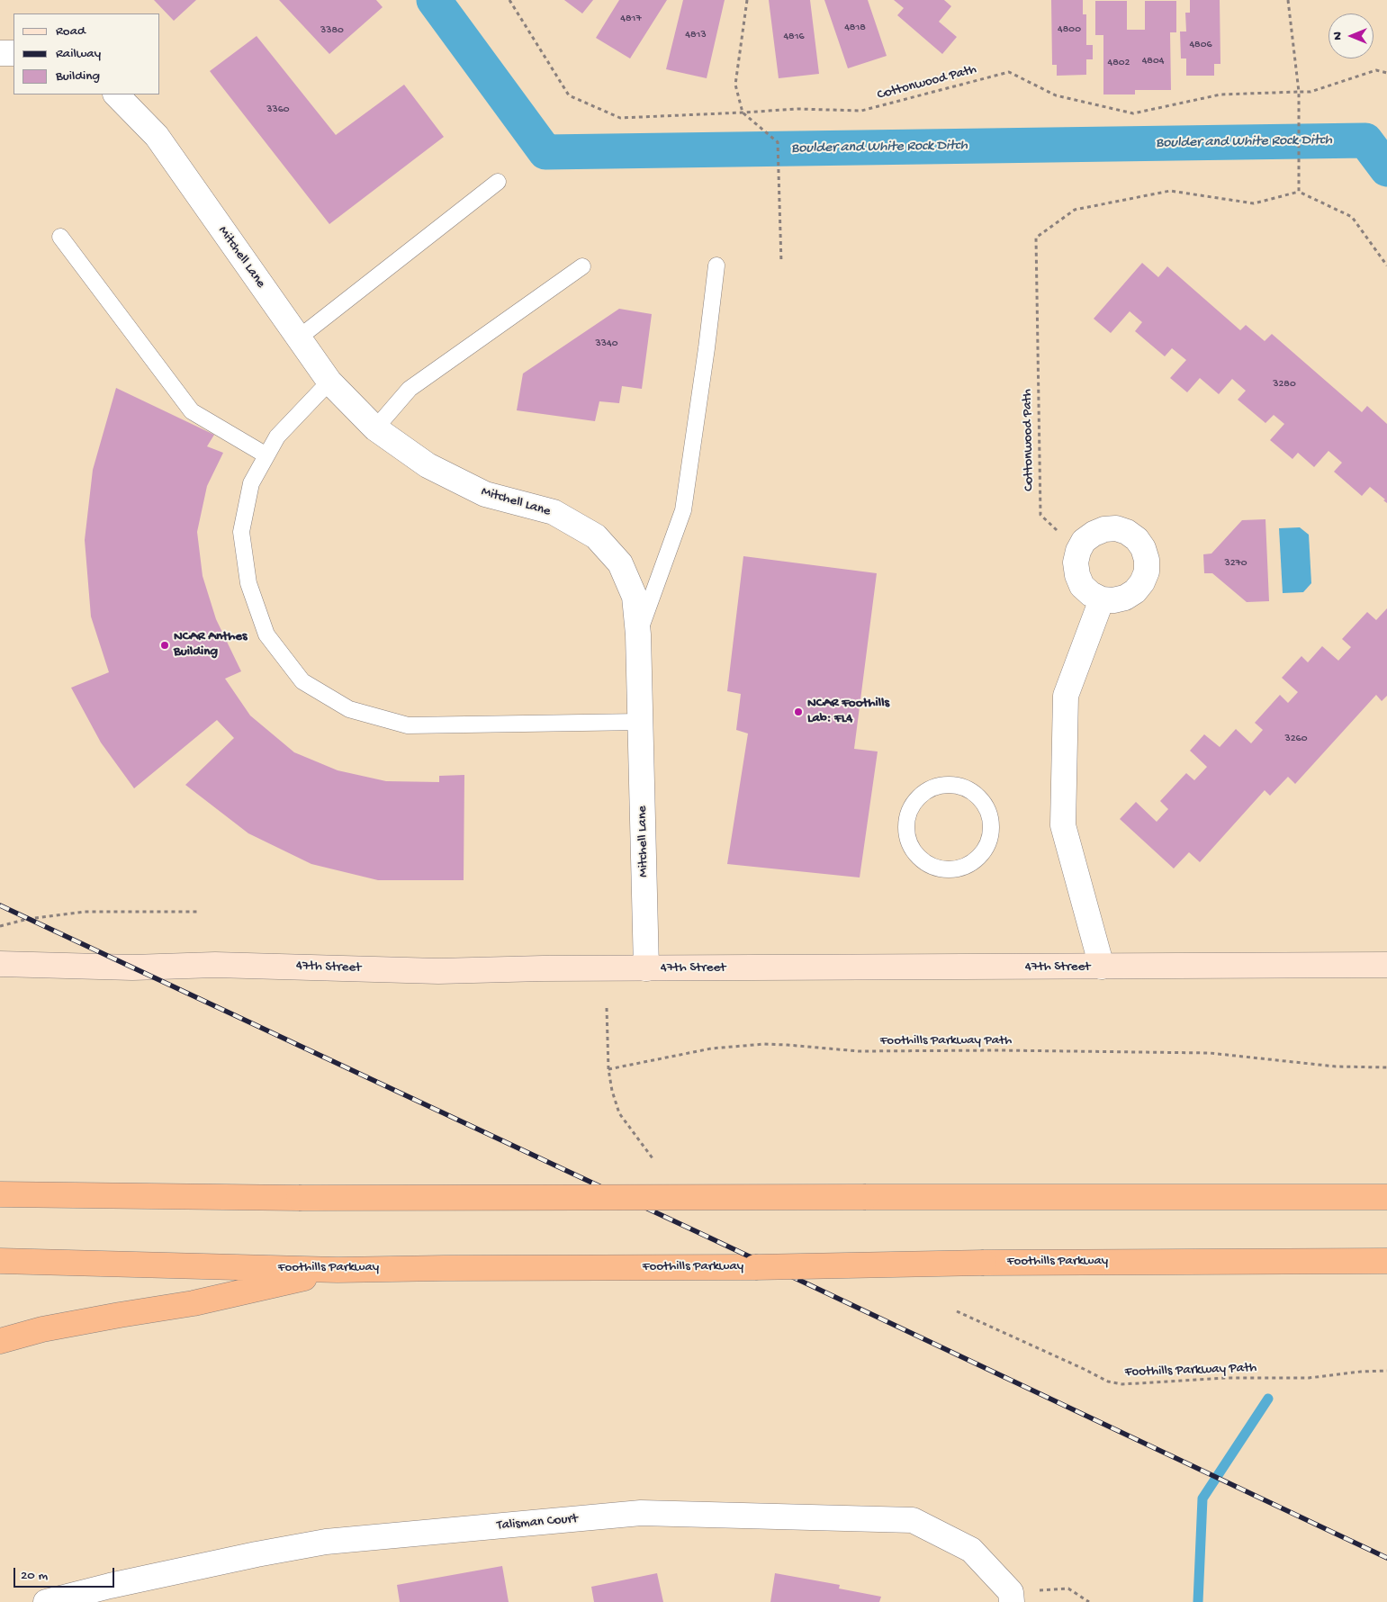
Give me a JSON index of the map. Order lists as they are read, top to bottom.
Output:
{
  "streets": {
    "highway": ["Foothills Parkway"],
    "street": ["Mitchell Lane", "47th Street", "Talisman Court"],
    "path": ["Cottonwood Path", "Foothills Parkway Path"]
  },
  "crossings": [
    ["Mitchell Lane", "47th Street"]
  ],
  "water": ["Boulder and White Rock Ditch"],
  "places": ["NCAR Anthes Building", "NCAR Foothills Lab: FL4"],
  "house_numbers": [
    "4817",
    "4818",
    "4800",
    "3380",
    "4813",
    "4816",
    "4806",
    "4804",
    "4802",
    "3360",
    "3340",
    "3280",
    "3270",
    "3260"
  ],
  "legend": ["Road", "Railway", "Building"],
  "scale_bar": "20 m",
  "north": "left"
}
